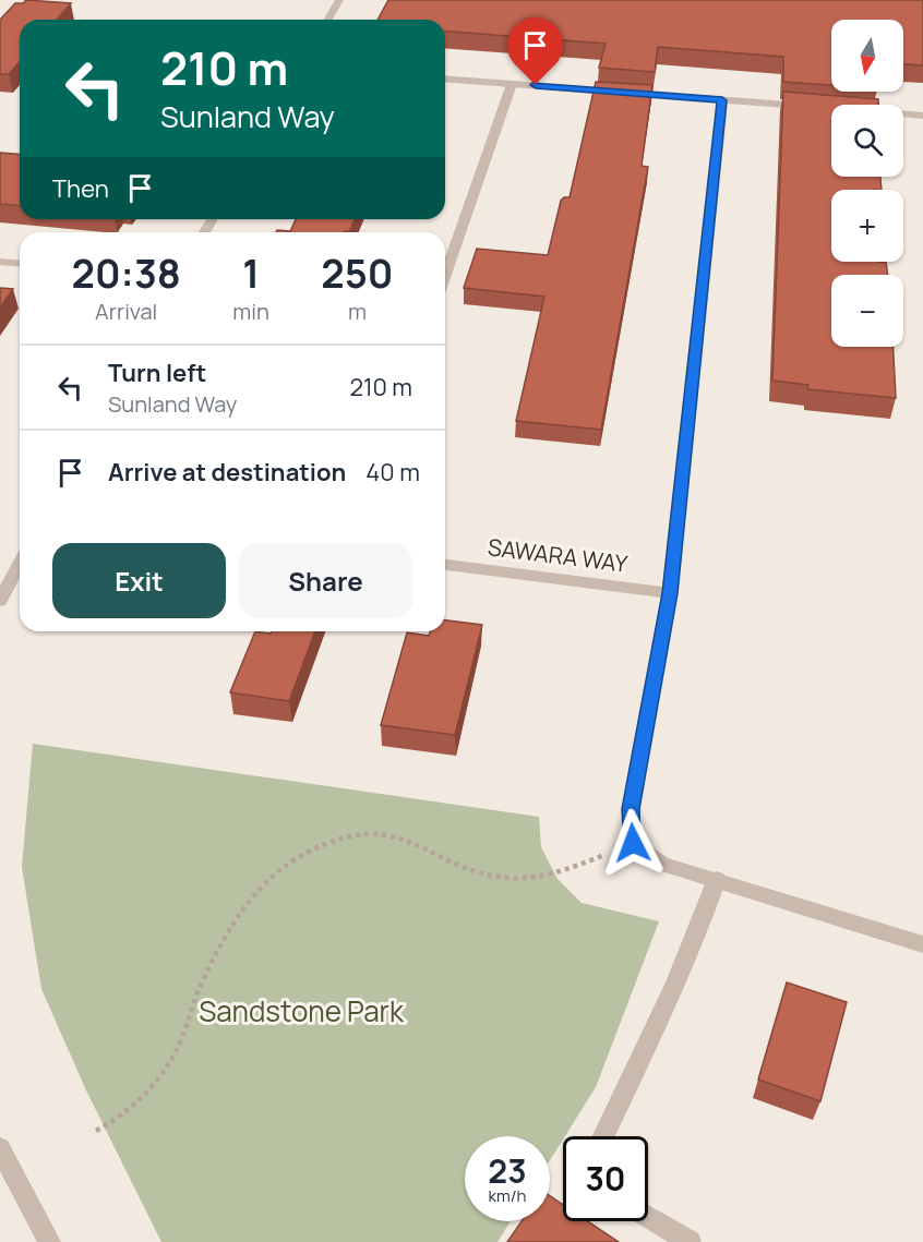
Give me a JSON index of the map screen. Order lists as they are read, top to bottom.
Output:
{
  "streets": {
    "street": ["SAWARA WAY"]
  },
  "parks": ["Sandstone Park"],
  "north": "bottom",
  "page": {
    "map_buttons": ["+", "−"],
    "turn": ["210 m", "Sunland Way"],
    "then": "Then",
    "eta": [
      "20:38",
      "Arrival",
      "1",
      "min",
      "250",
      "m"
    ],
    "list": [
      {
        "name": "Turn left",
        "note": "Sunland Way",
        "value": "210 m"
      },
      {
        "name": "Arrive at destination",
        "value": "40 m"
      }
    ],
    "buttons": ["Exit", "Share"],
    "speed": "23 km/h",
    "limit": "30"
  }
}
